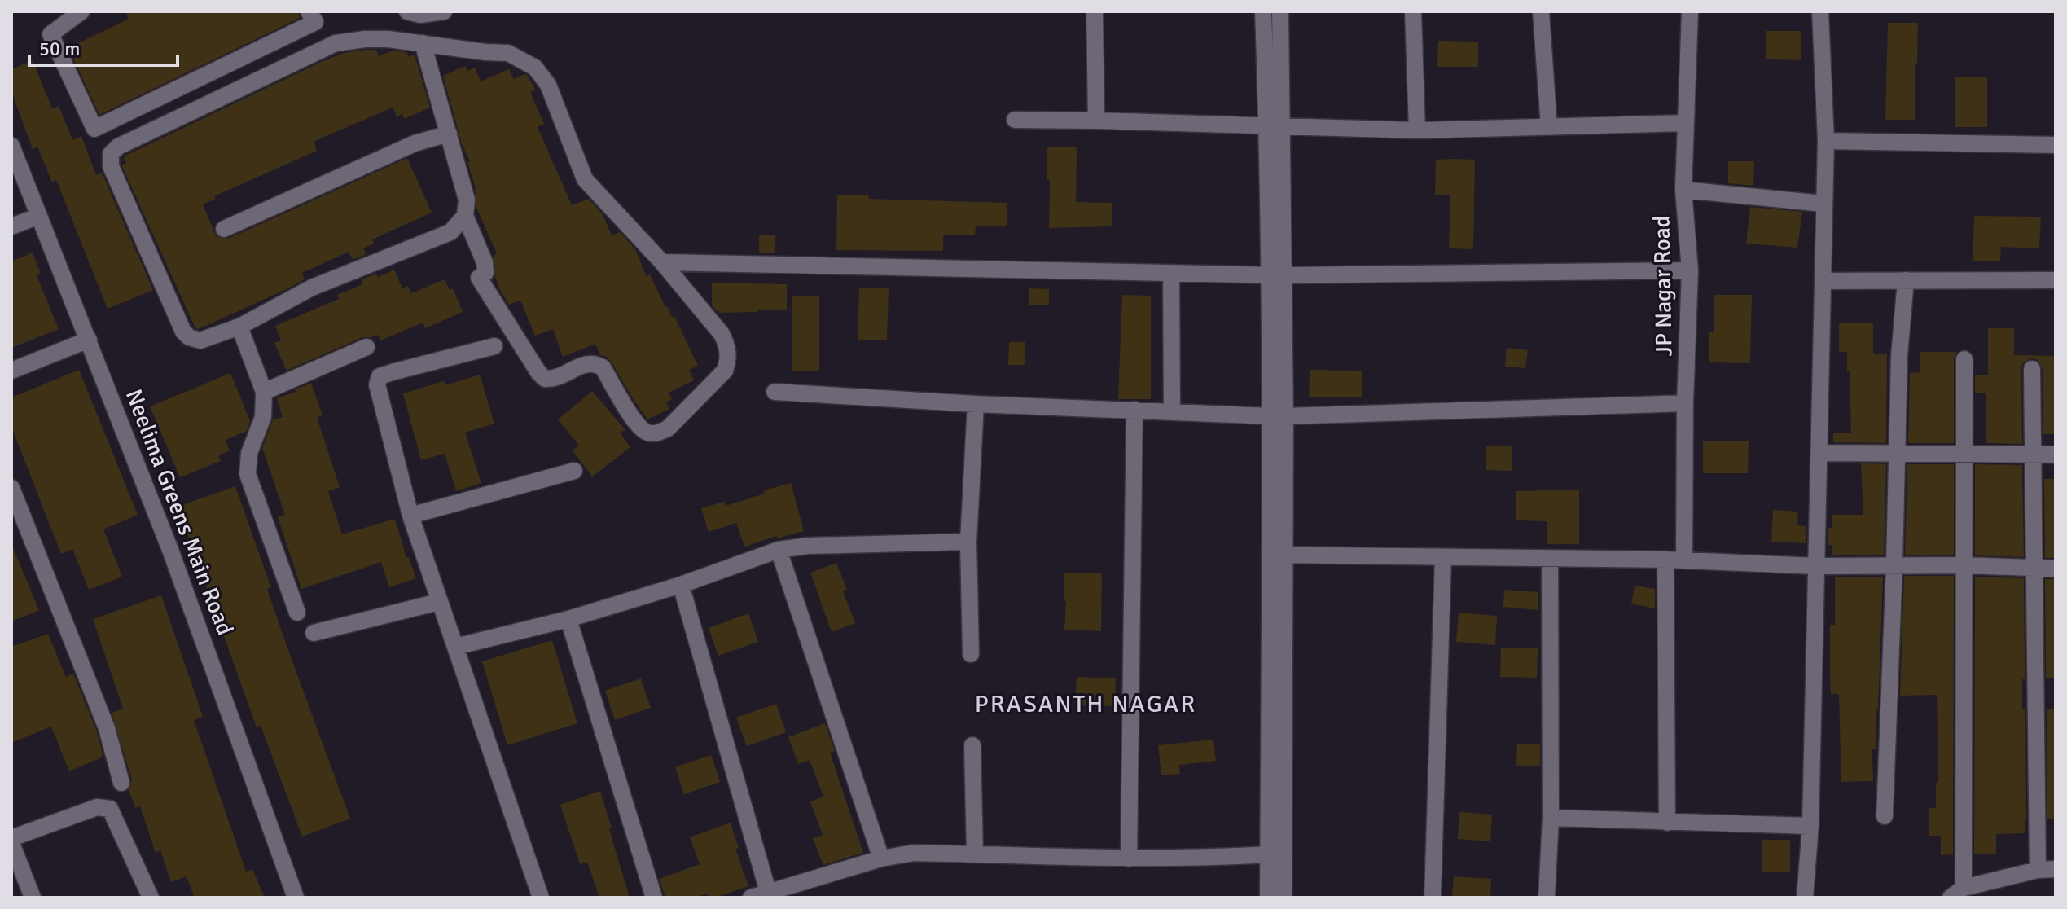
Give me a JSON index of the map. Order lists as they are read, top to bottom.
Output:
{
  "streets": {
    "street": ["JP Nagar Road", "Neelima Greens Main Road"]
  },
  "districts": ["PRASANTH NAGAR"],
  "scale_bar": "50 m"
}
